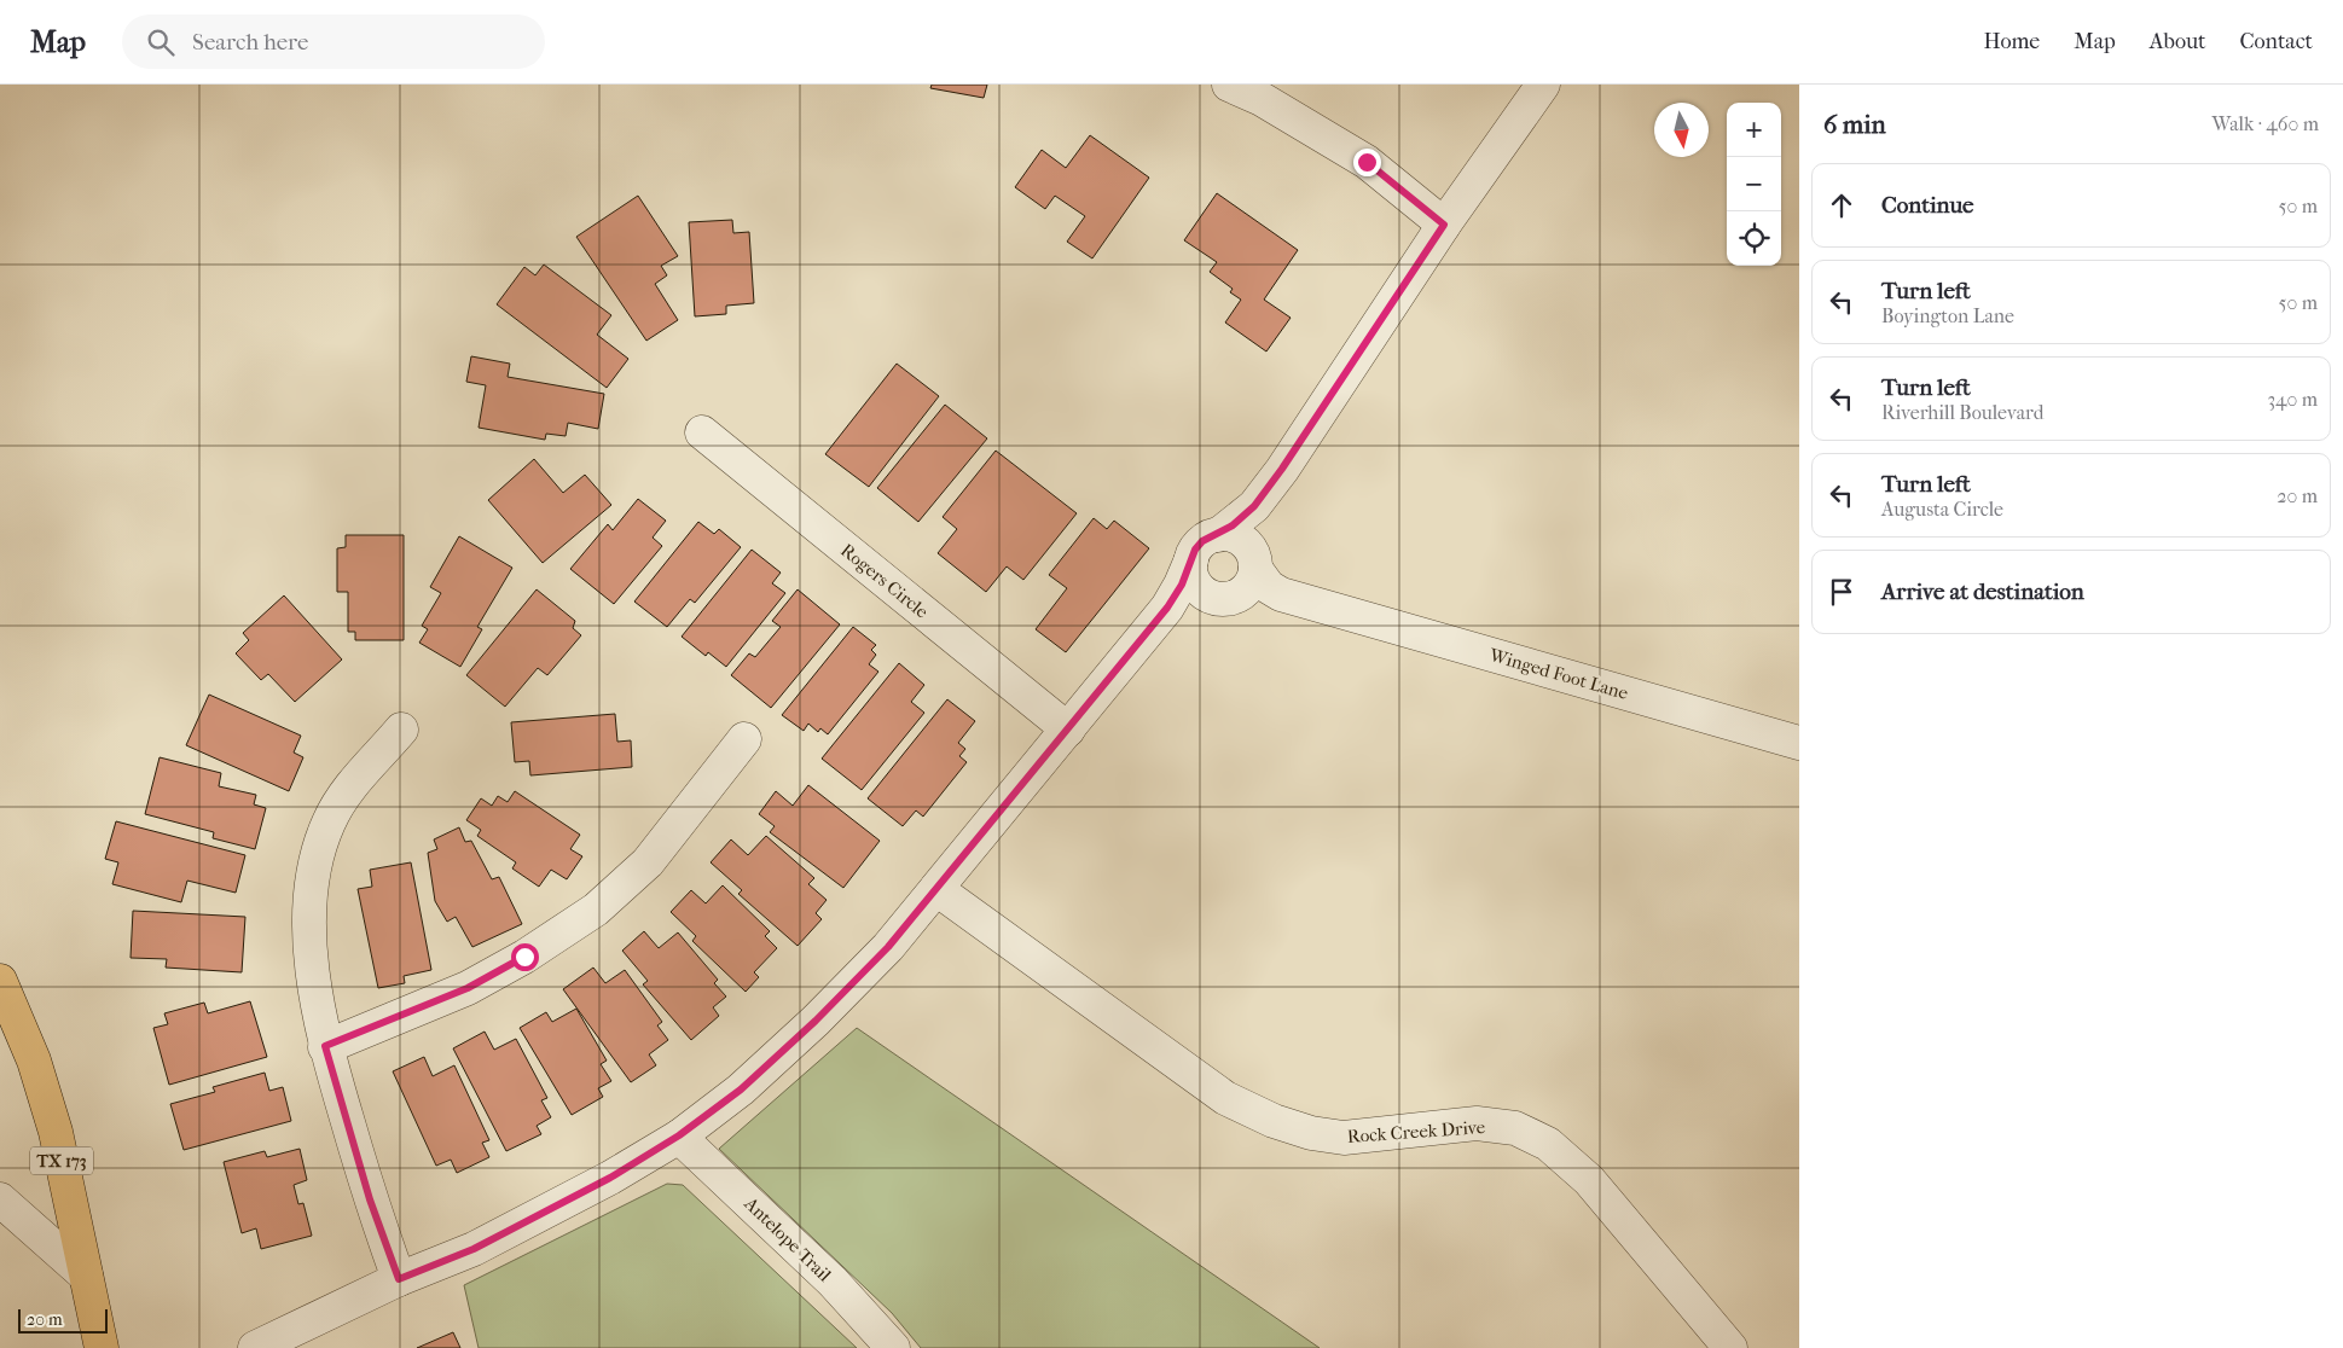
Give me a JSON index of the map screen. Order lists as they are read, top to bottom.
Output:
{
  "streets": {
    "main road": ["TX 173"],
    "street": [
      "Rogers Circle",
      "Winged Foot Lane",
      "Rock Creek Drive",
      "Antelope Trail"
    ]
  },
  "scale_bar": "20 m",
  "north": "bottom",
  "page": {
    "header": "Map",
    "search": "Search here",
    "nav": [
      "Home",
      "Map",
      "About",
      "Contact"
    ],
    "heading": ["6 min", "Walk · 460 m"],
    "map_buttons": ["+", "−"],
    "list": [
      ["Continue", "50 m"],
      ["Turn left", "Boyington Lane", "50 m"],
      ["Turn left", "Riverhill Boulevard", "340 m"],
      ["Turn left", "Augusta Circle", "20 m"],
      "Arrive at destination"
    ],
    "scale": "20 m"
  }
}
